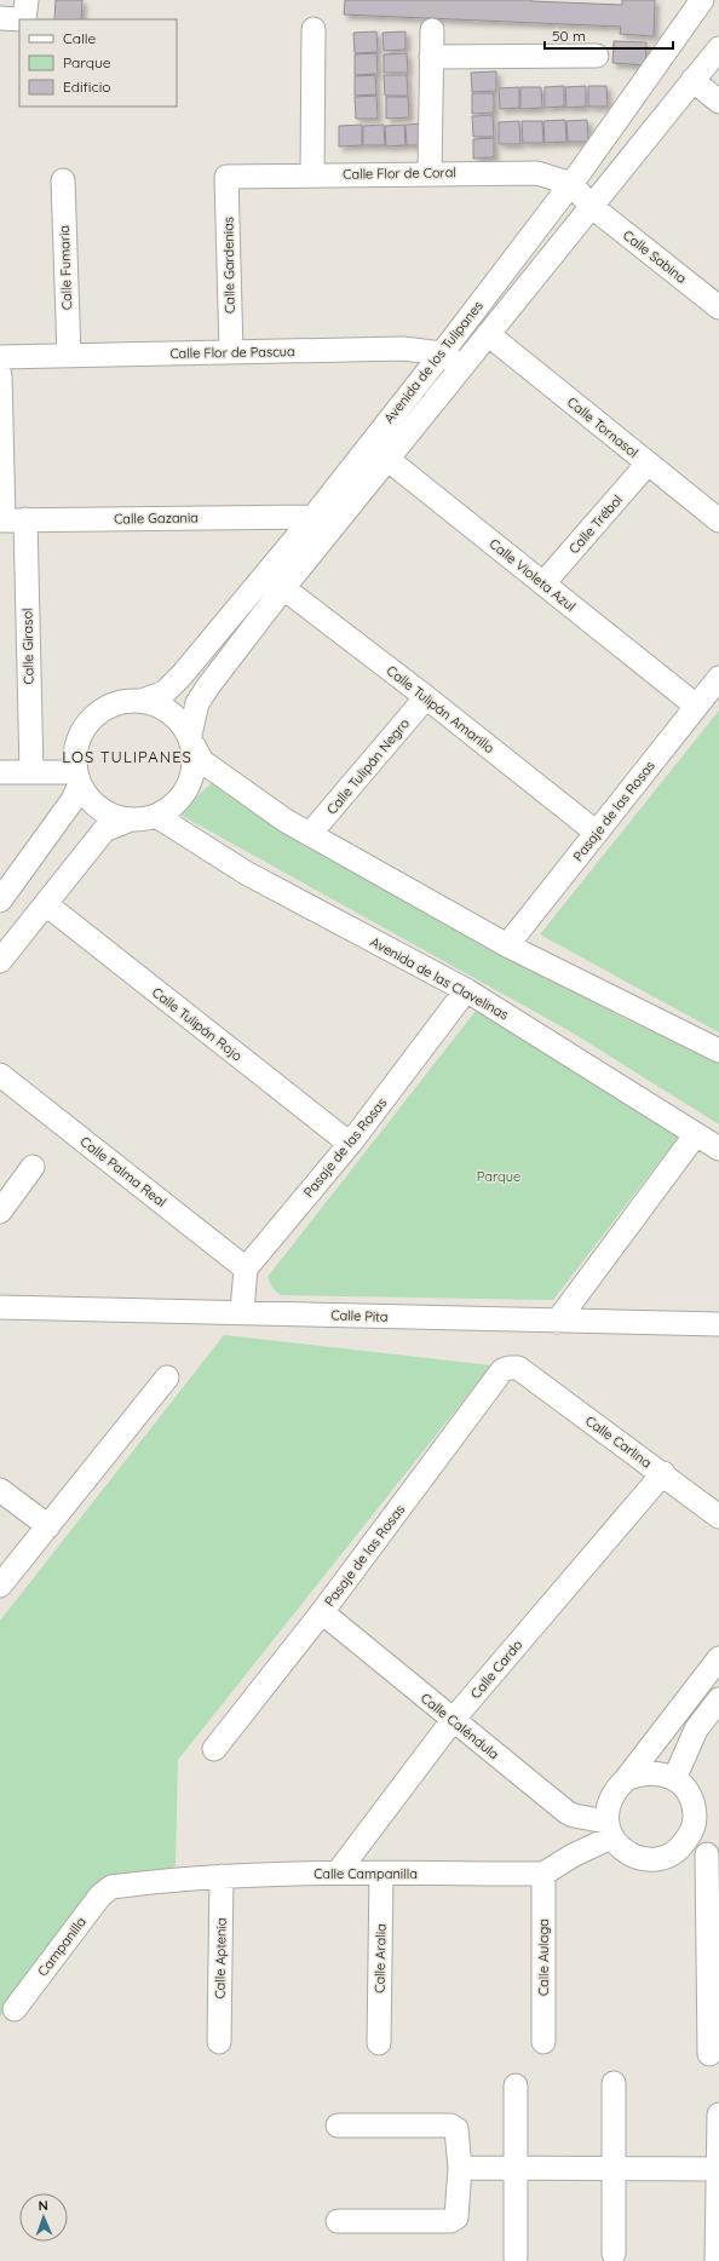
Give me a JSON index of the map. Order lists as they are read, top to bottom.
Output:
{
  "streets": {
    "street": [
      "Calle Flor de Coral",
      "Calle Sabina",
      "Calle Gardenias",
      "Calle Fumaria",
      "Calle Flor de Pascua",
      "Avenida de los Tulipanes",
      "Calle Tornasol",
      "Calle Gazania",
      "Calle Trébol",
      "Calle Violeta Azul",
      "Calle Girasol",
      "Calle Tulipán Amarillo",
      "Calle Tulipán Negro",
      "Pasaje de las Rosas",
      "Avenida de las Clavelinas",
      "Calle Tulipán Rojo",
      "Calle Palma Real",
      "Calle Pita",
      "Calle Carlina",
      "Calle Cardo",
      "Calle Caléndula",
      "Calle Campanilla",
      "Campanilla",
      "Calle Aulaga",
      "Calle Aptenia",
      "Calle Aralia"
    ]
  },
  "crossings": [
    ["Calle Flor de Coral", "Calle Sabina"],
    ["Calle Flor de Coral", "Calle Gardenias"],
    ["Calle Flor de Coral", "Avenida de los Tulipanes"],
    ["Calle Sabina", "Avenida de los Tulipanes"],
    ["Calle Gardenias", "Calle Flor de Pascua"],
    ["Calle Fumaria", "Calle Flor de Pascua"],
    ["Calle Flor de Pascua", "Avenida de los Tulipanes"],
    ["Avenida de los Tulipanes", "Calle Tornasol"],
    ["Avenida de los Tulipanes", "Calle Gazania"],
    ["Avenida de los Tulipanes", "Calle Violeta Azul"],
    ["Avenida de los Tulipanes", "Calle Tulipán Amarillo"],
    ["Avenida de los Tulipanes", "Avenida de las Clavelinas"],
    ["Calle Tornasol", "Calle Trébol"],
    ["Calle Gazania", "Calle Girasol"],
    ["Calle Trébol", "Calle Violeta Azul"],
    ["Calle Violeta Azul", "Pasaje de las Rosas"],
    ["Calle Tulipán Amarillo", "Calle Tulipán Negro"],
    ["Calle Tulipán Amarillo", "Pasaje de las Rosas"],
    ["Pasaje de las Rosas", "Avenida de las Clavelinas"],
    ["Pasaje de las Rosas", "Calle Tulipán Rojo"],
    ["Pasaje de las Rosas", "Calle Palma Real"],
    ["Pasaje de las Rosas", "Calle Carlina"],
    ["Pasaje de las Rosas", "Calle Caléndula"],
    ["Calle Carlina", "Calle Cardo"],
    ["Calle Cardo", "Calle Caléndula"],
    ["Calle Cardo", "Calle Campanilla"],
    ["Calle Campanilla", "Campanilla"],
    ["Calle Campanilla", "Calle Aulaga"],
    ["Calle Campanilla", "Calle Aptenia"],
    ["Calle Campanilla", "Calle Aralia"]
  ],
  "districts": ["LOS TULIPANES"],
  "parks": ["Parque"],
  "legend": ["Calle", "Parque", "Edificio"],
  "scale_bar": "50 m",
  "north": "top"
}
